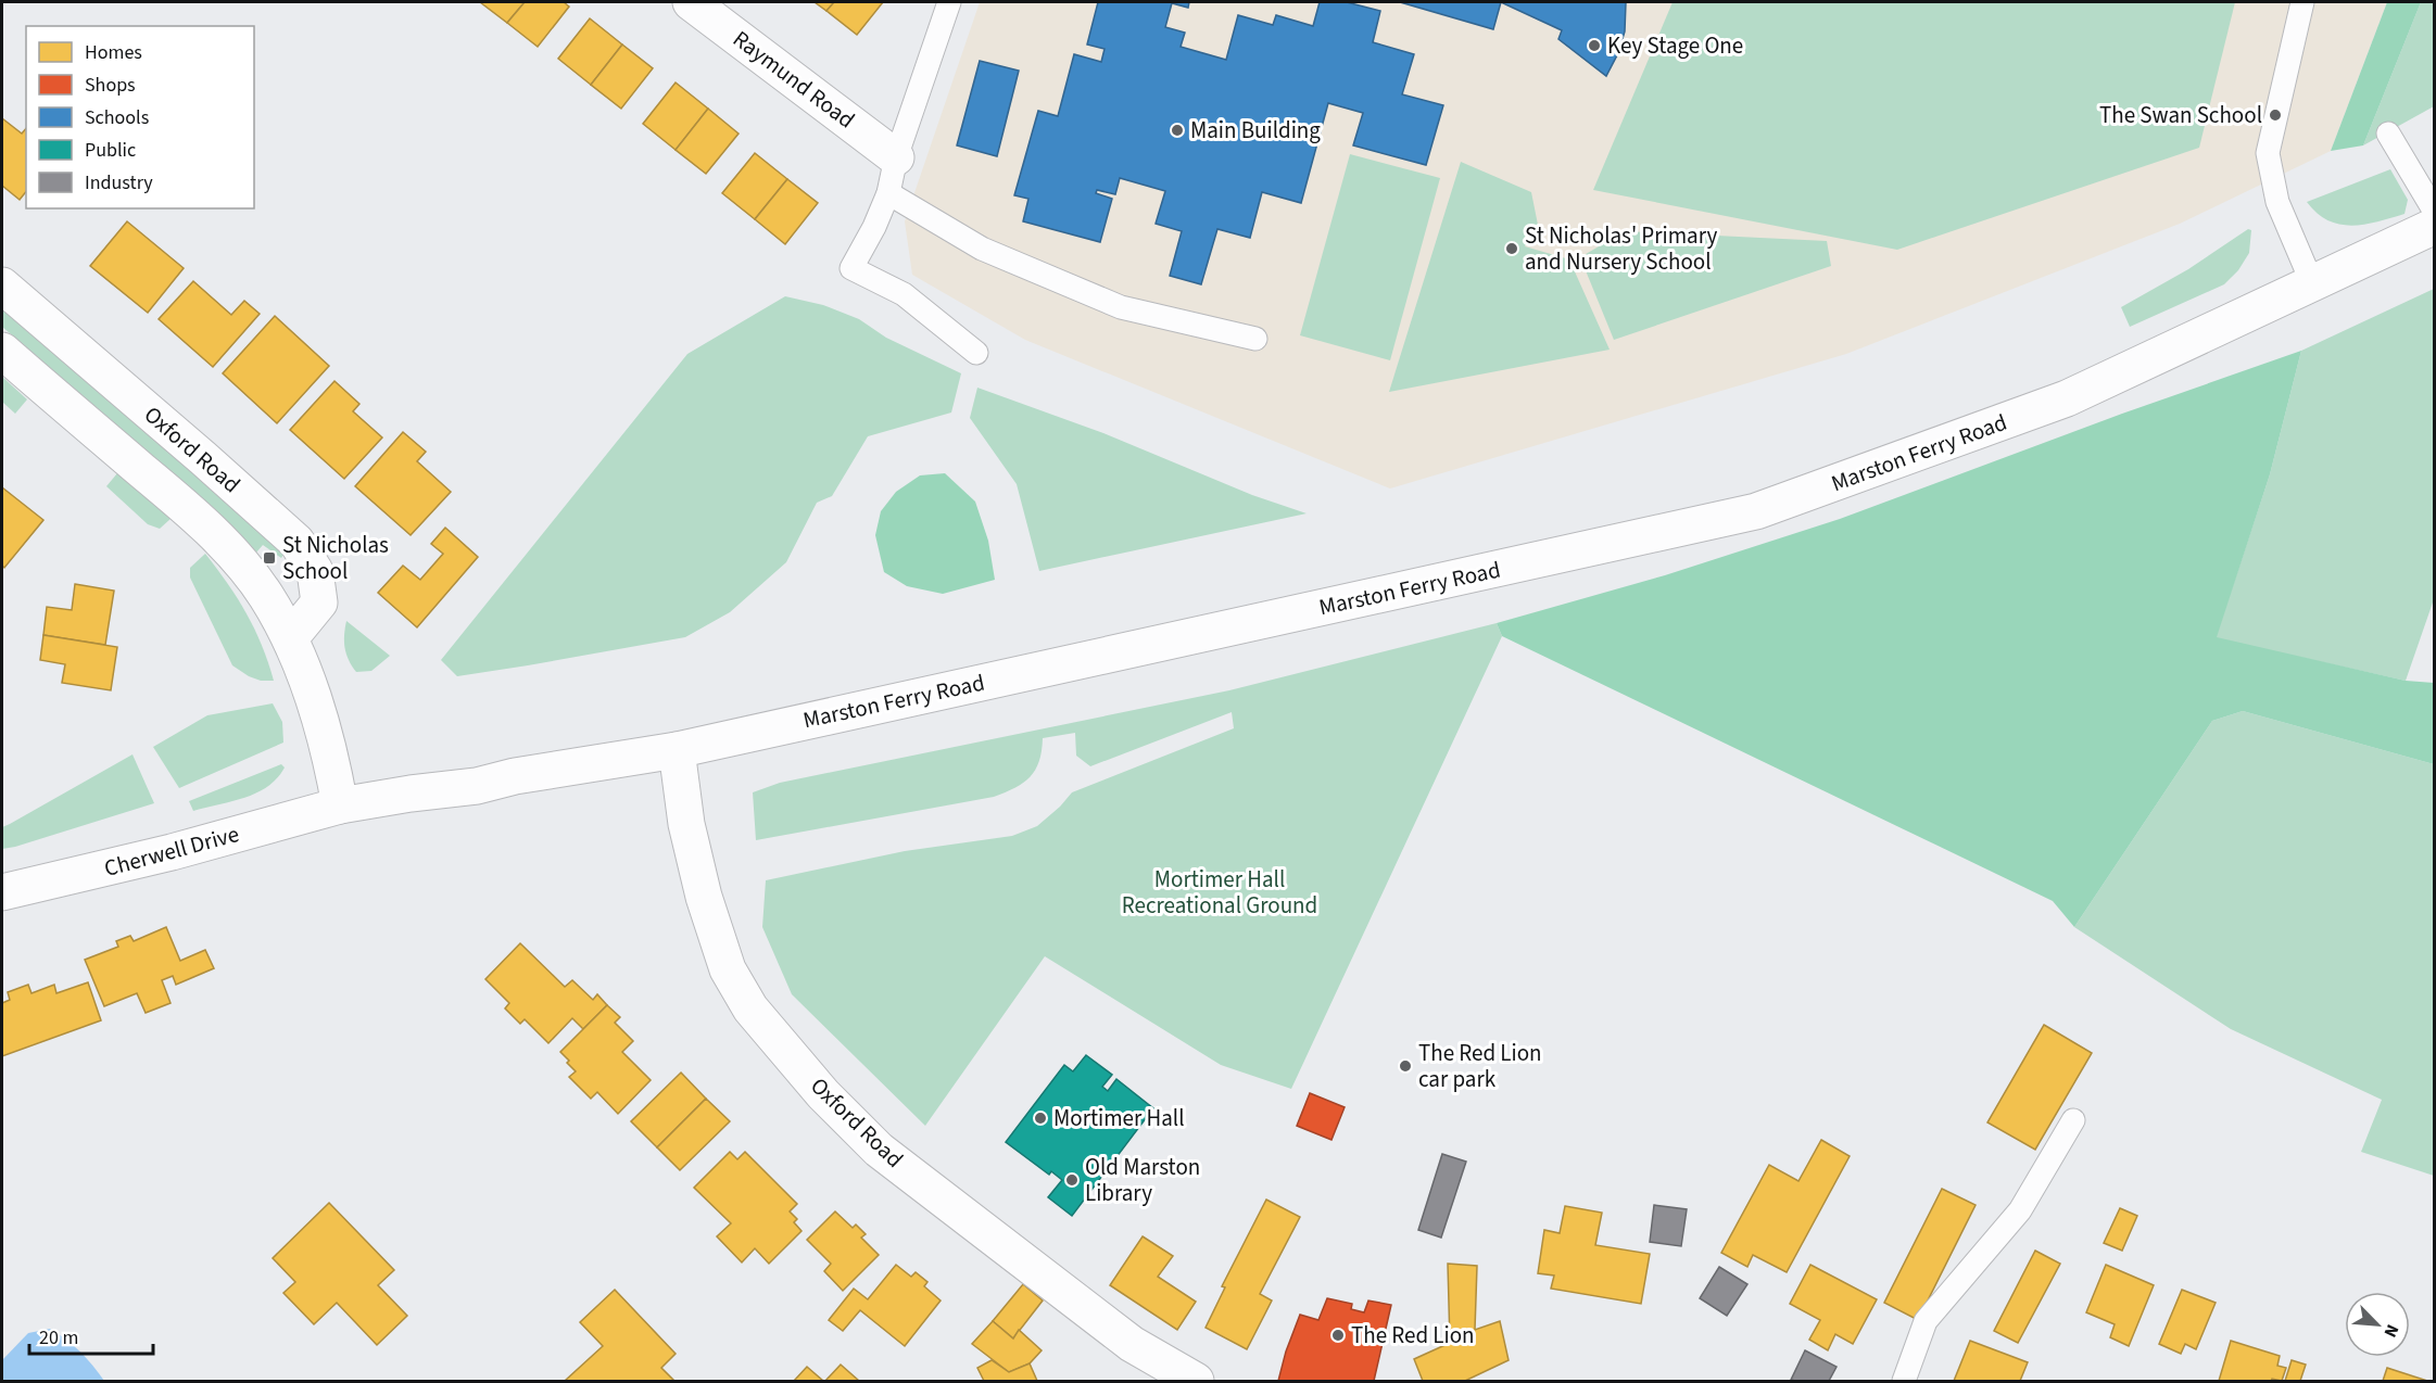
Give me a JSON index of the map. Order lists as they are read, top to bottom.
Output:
{
  "streets": {
    "main road": [
      "Raymund Road",
      "Oxford Road",
      "Marston Ferry Road",
      "Cherwell Drive"
    ]
  },
  "crossings": [
    ["Oxford Road", "Marston Ferry Road"],
    ["Marston Ferry Road", "Cherwell Drive"]
  ],
  "parks": ["Mortimer Hall Recreational Ground"],
  "places": {
    "other": [
      "Key Stage One",
      "The Swan School",
      "Main Building",
      "St Nicholas' Primary and Nursery School",
      "The Red Lion car park",
      "Mortimer Hall",
      "Old Marston Library",
      "The Red Lion"
    ],
    "transit": ["St Nicholas School"]
  },
  "legend": [
    "Homes",
    "Shops",
    "Schools",
    "Public",
    "Industry"
  ],
  "scale_bar": "20 m",
  "north": "bottom right"
}
